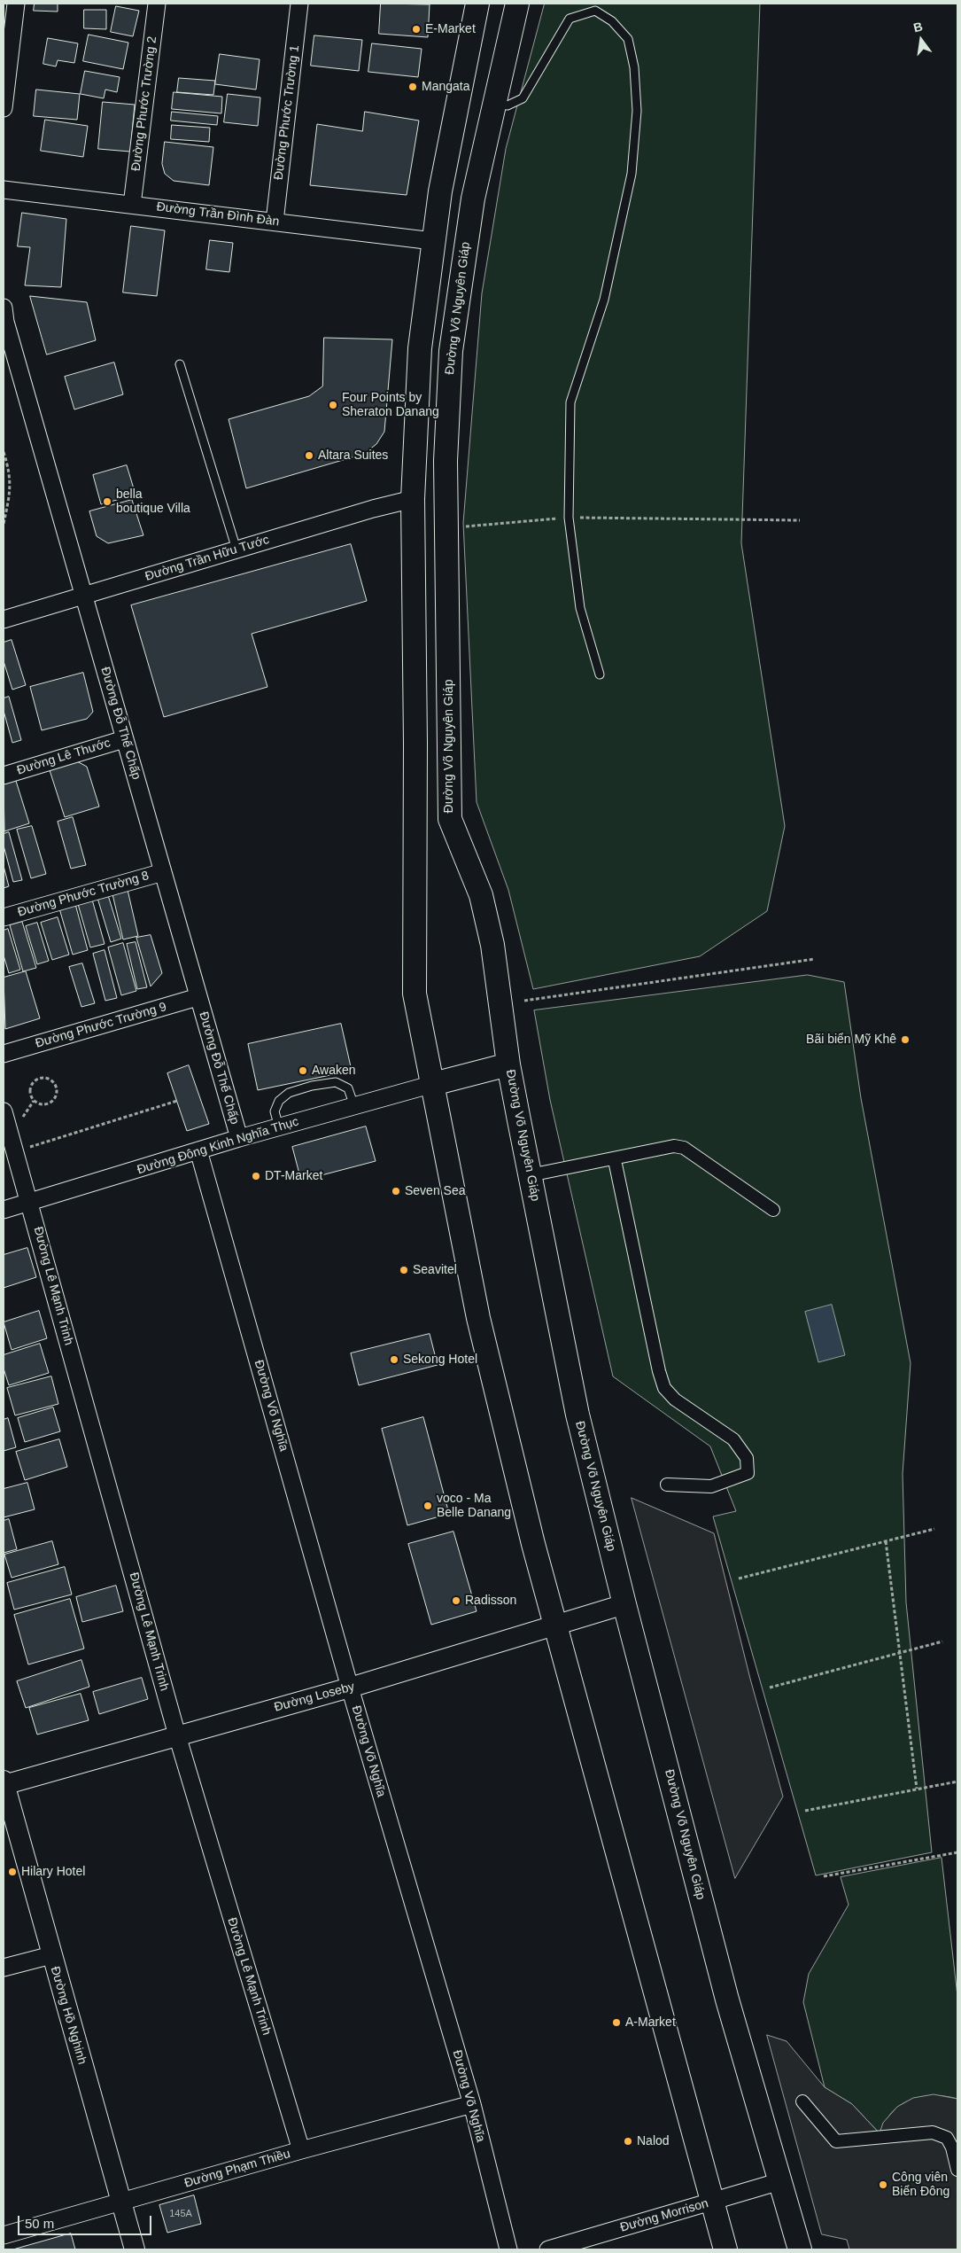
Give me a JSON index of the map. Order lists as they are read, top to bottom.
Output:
{
  "streets": {
    "main road": ["Đường Võ Nguyên Giáp"],
    "street": [
      "Đường Phước Trường 2",
      "Đường Phước Trường 1",
      "Đường Trần Đình Đàn",
      "Đường Trần Hữu Tước",
      "Đường Đỗ Thế Chấp",
      "Đường Lê Thước",
      "Đường Phước Trường 8",
      "Đường Phước Trường 9",
      "Đường Đông Kinh Nghĩa Thục",
      "Đường Lê Mạnh Trinh",
      "Đường Võ Nghĩa",
      "Đường Loseby",
      "Đường Hồ Nghinh",
      "Đường Phạm Thiều",
      "Đường Morrison"
    ]
  },
  "crossings": [
    ["Đường Phước Trường 2", "Đường Trần Đình Đàn"],
    ["Đường Phước Trường 1", "Đường Trần Đình Đàn"],
    ["Đường Võ Nguyên Giáp", "Đường Loseby"],
    ["Đường Võ Nguyên Giáp", "Đường Morrison"],
    ["Đường Trần Hữu Tước", "Đường Đỗ Thế Chấp"],
    ["Đường Đỗ Thế Chấp", "Đường Lê Thước"],
    ["Đường Đỗ Thế Chấp", "Đường Phước Trường 8"],
    ["Đường Đỗ Thế Chấp", "Đường Phước Trường 9"],
    ["Đường Đỗ Thế Chấp", "Đường Đông Kinh Nghĩa Thục"],
    ["Đường Đông Kinh Nghĩa Thục", "Đường Lê Mạnh Trinh"],
    ["Đường Đông Kinh Nghĩa Thục", "Đường Võ Nghĩa"],
    ["Đường Lê Mạnh Trinh", "Đường Loseby"],
    ["Đường Lê Mạnh Trinh", "Đường Phạm Thiều"],
    ["Đường Võ Nghĩa", "Đường Loseby"],
    ["Đường Võ Nghĩa", "Đường Phạm Thiều"],
    ["Đường Loseby", "Đường Hồ Nghinh"],
    ["Đường Hồ Nghinh", "Đường Phạm Thiều"]
  ],
  "places": [
    "E-Market",
    "Mangata",
    "Four Points by Sheraton Danang",
    "Altara Suites",
    "bella boutique Villa",
    "Bãi biển Mỹ Khê",
    "Awaken",
    "DT-Market",
    "Seven Sea",
    "Seavitel",
    "Sekong Hotel",
    "voco - Ma Belle Danang",
    "Radisson",
    "Hilary Hotel",
    "A-Market",
    "Nalod",
    "Công viên Biển Đông"
  ],
  "house_numbers": ["145A"],
  "scale_bar": "50 m",
  "north": "top"
}
